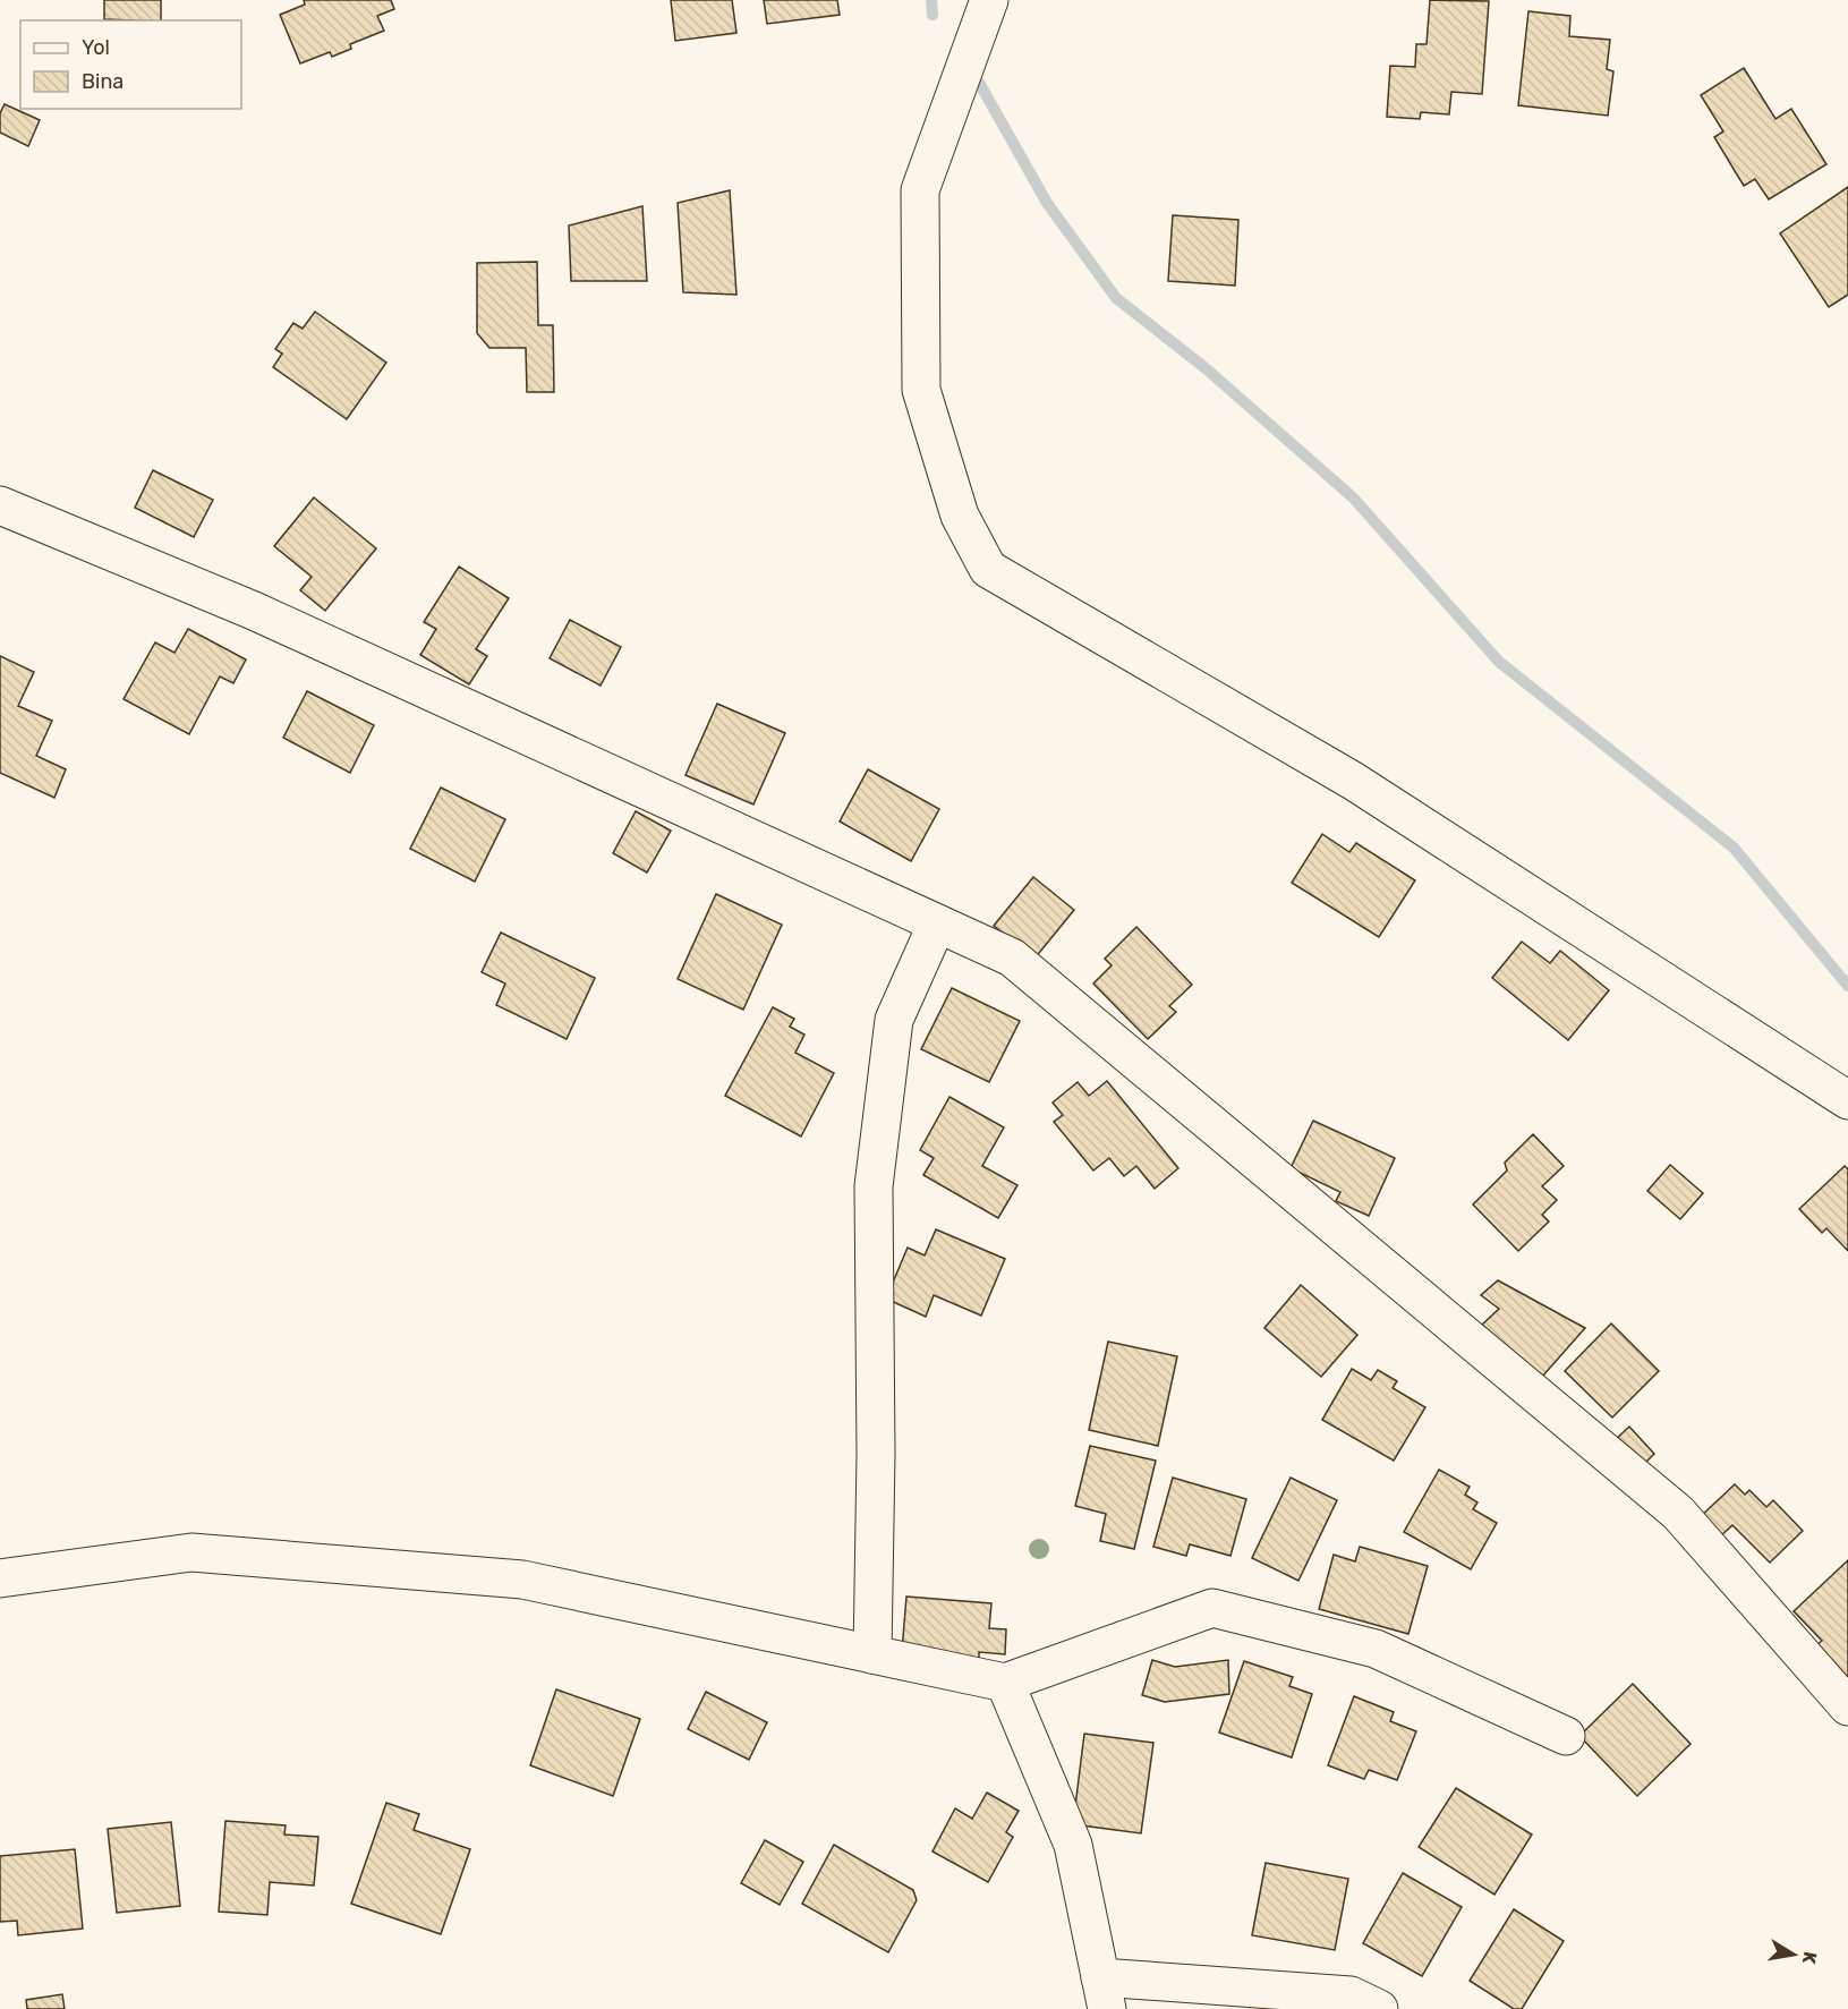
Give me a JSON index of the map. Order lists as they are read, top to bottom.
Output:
{
  "legend": ["Yol", "Bina"],
  "north": "right"
}
